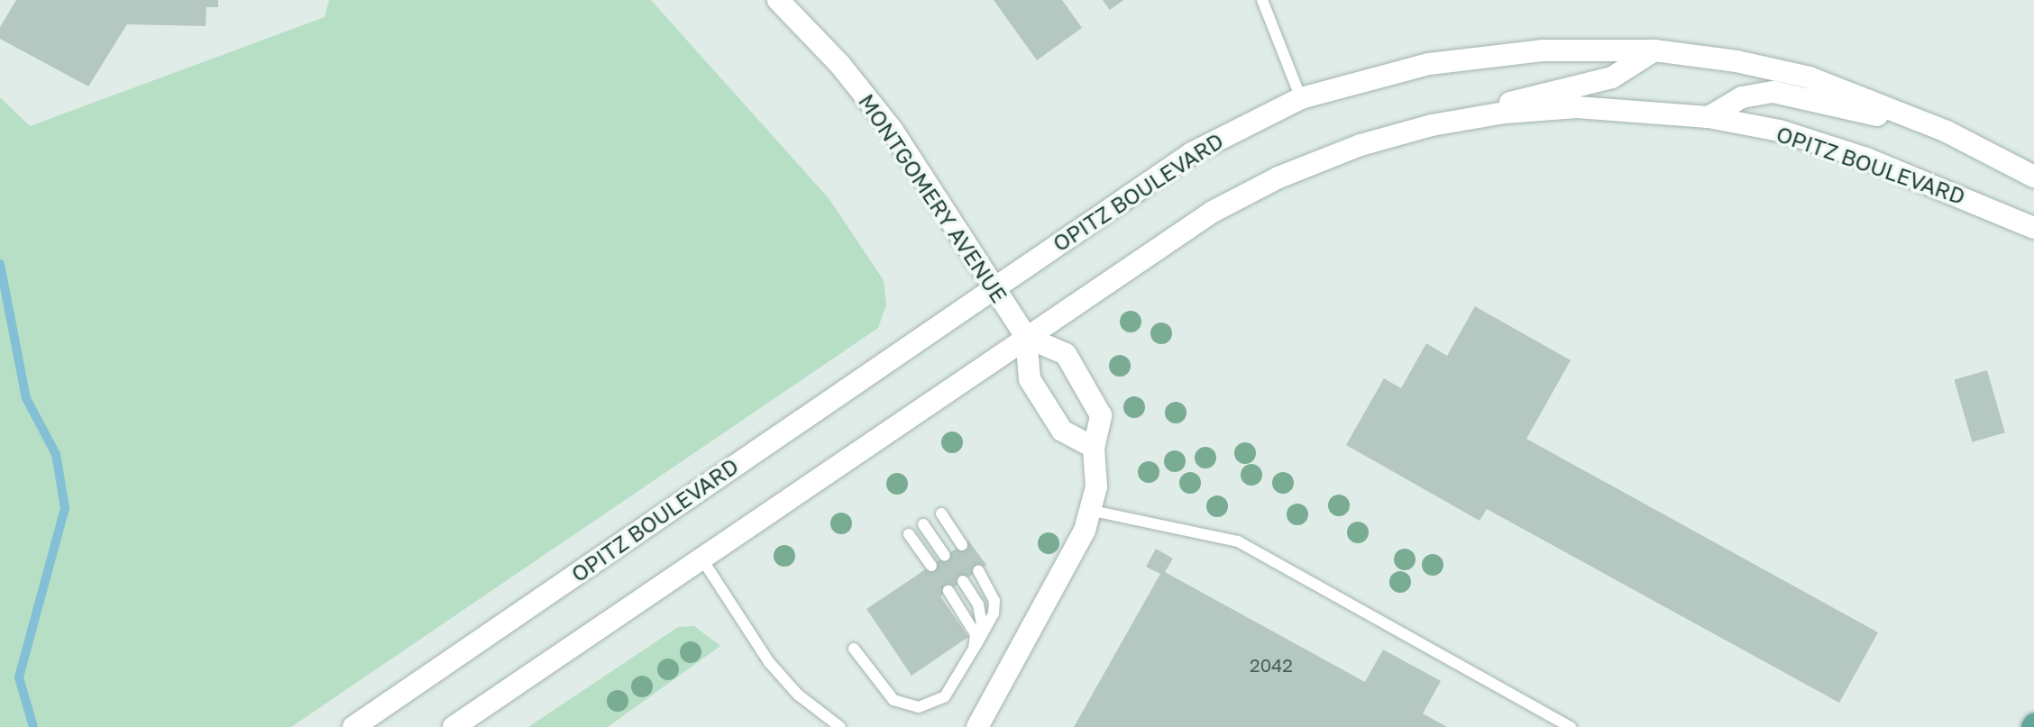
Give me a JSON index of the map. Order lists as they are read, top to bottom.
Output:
{
  "streets": {
    "main road": ["OPITZ BOULEVARD", "MONTGOMERY AVENUE"]
  },
  "crossings": [
    ["OPITZ BOULEVARD", "MONTGOMERY AVENUE"]
  ],
  "house_numbers": ["2042"]
}
